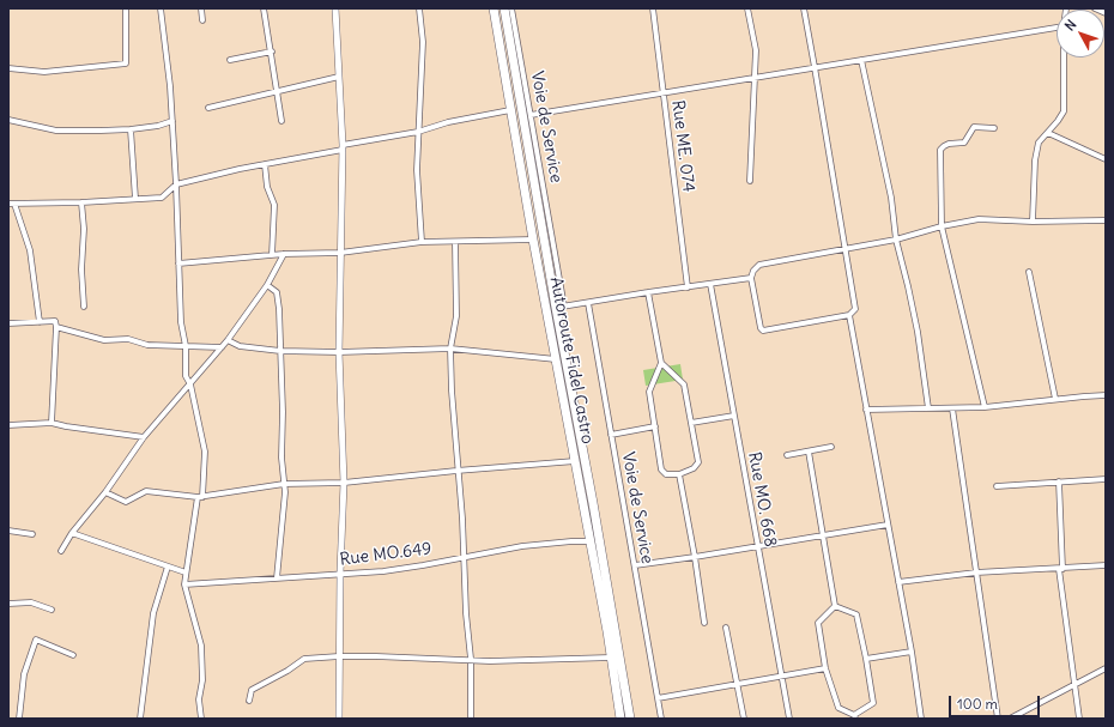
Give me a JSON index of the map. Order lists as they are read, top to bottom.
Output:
{
  "streets": {
    "highway": ["Autoroute Fidel Castro"],
    "street": [
      "Voie de Service",
      "Rue ME. 074",
      "Rue MO. 668",
      "Rue MO.649"
    ]
  },
  "crossings": [
    ["Voie de Service", "Autoroute Fidel Castro"],
    ["Autoroute Fidel Castro", "Rue MO.649"]
  ],
  "scale_bar": "100 m",
  "north": "top left"
}
